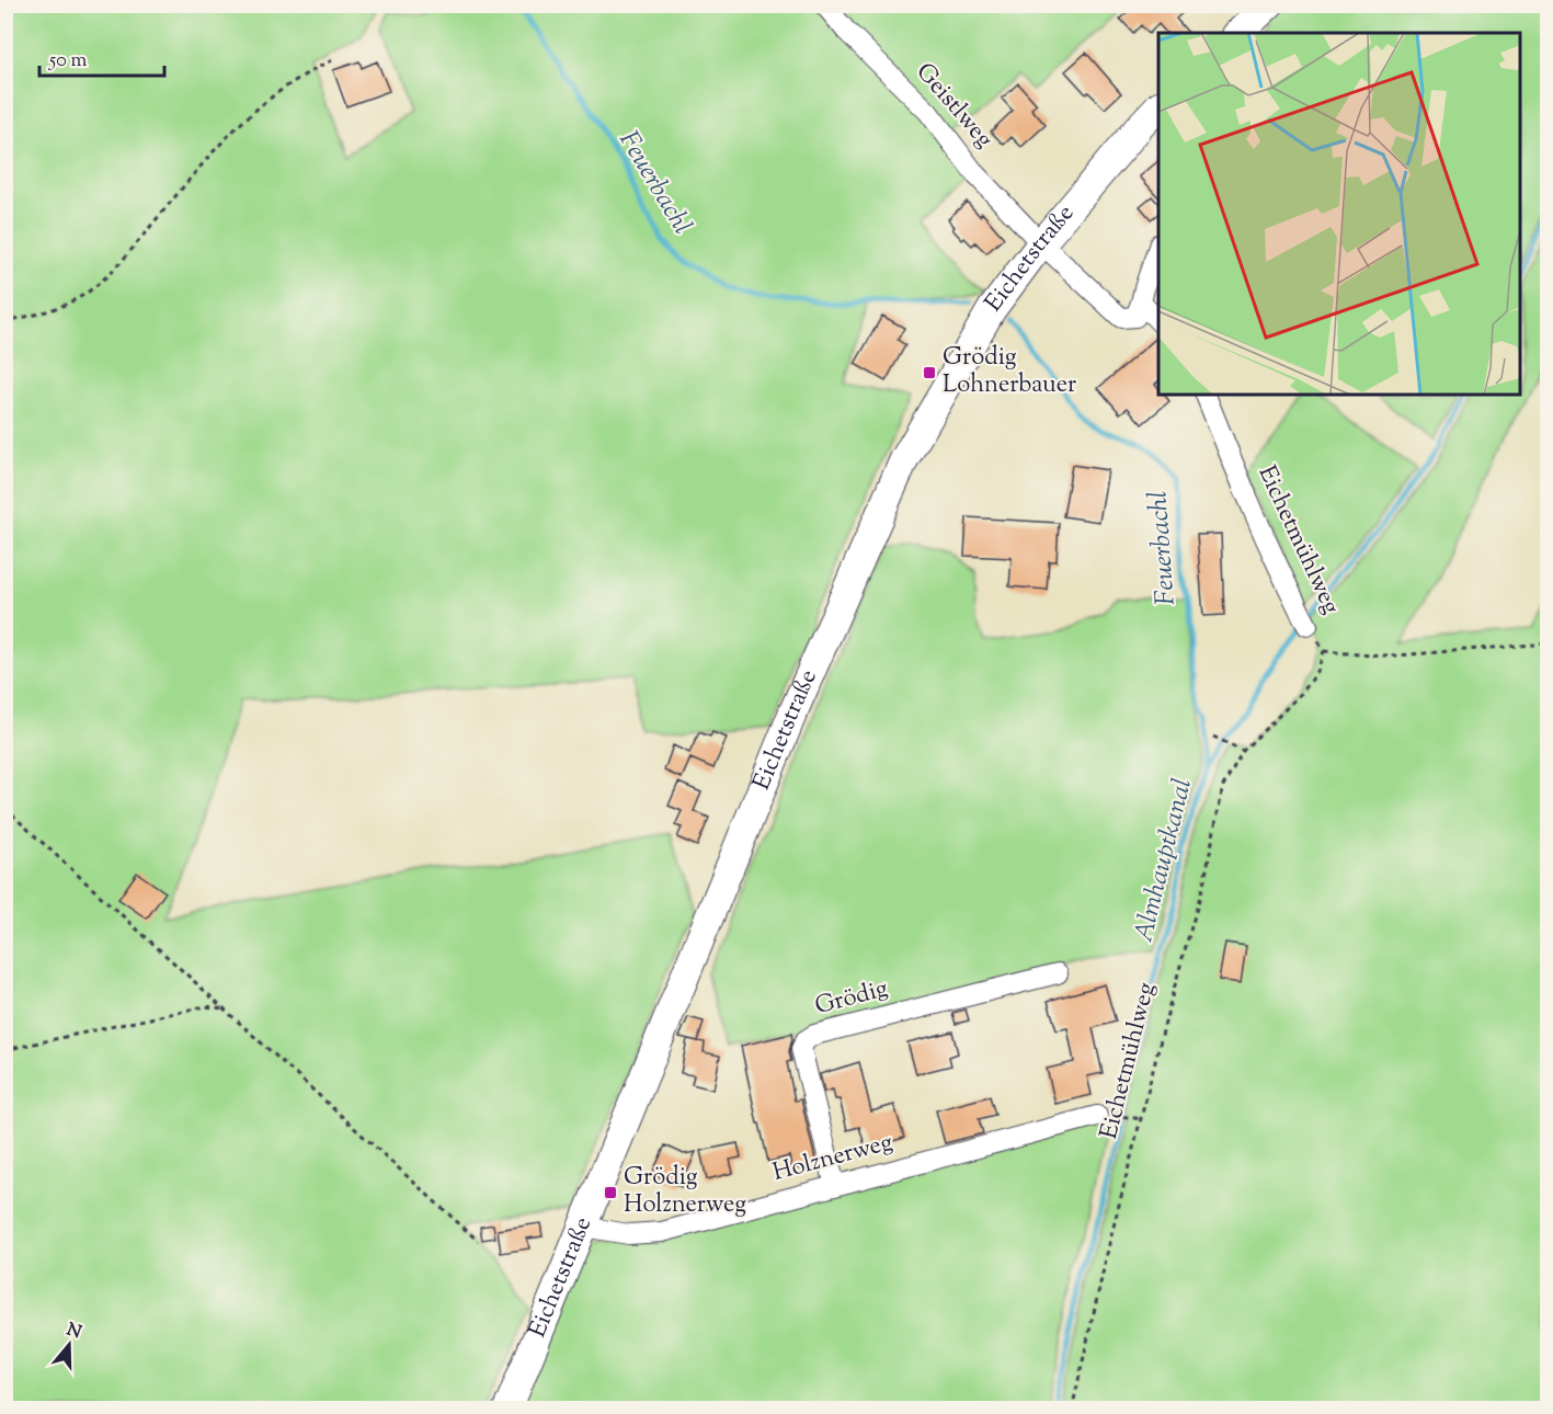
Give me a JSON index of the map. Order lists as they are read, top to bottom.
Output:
{
  "streets": {
    "main road": ["Eichetstraße"],
    "street": [
      "Geistlweg",
      "Eichetmühlweg",
      "Grödig",
      "Holznerweg"
    ]
  },
  "crossings": [
    ["Geistlweg", "Eichetstraße"],
    ["Eichetstraße", "Holznerweg"],
    ["Grödig", "Holznerweg"]
  ],
  "water": ["Feuerbachl", "Almhauptkanal"],
  "places": {
    "transit": ["Grödig Lohnerbauer", "Grödig Holznerweg"]
  },
  "scale_bar": "50 m",
  "north": "top"
}
